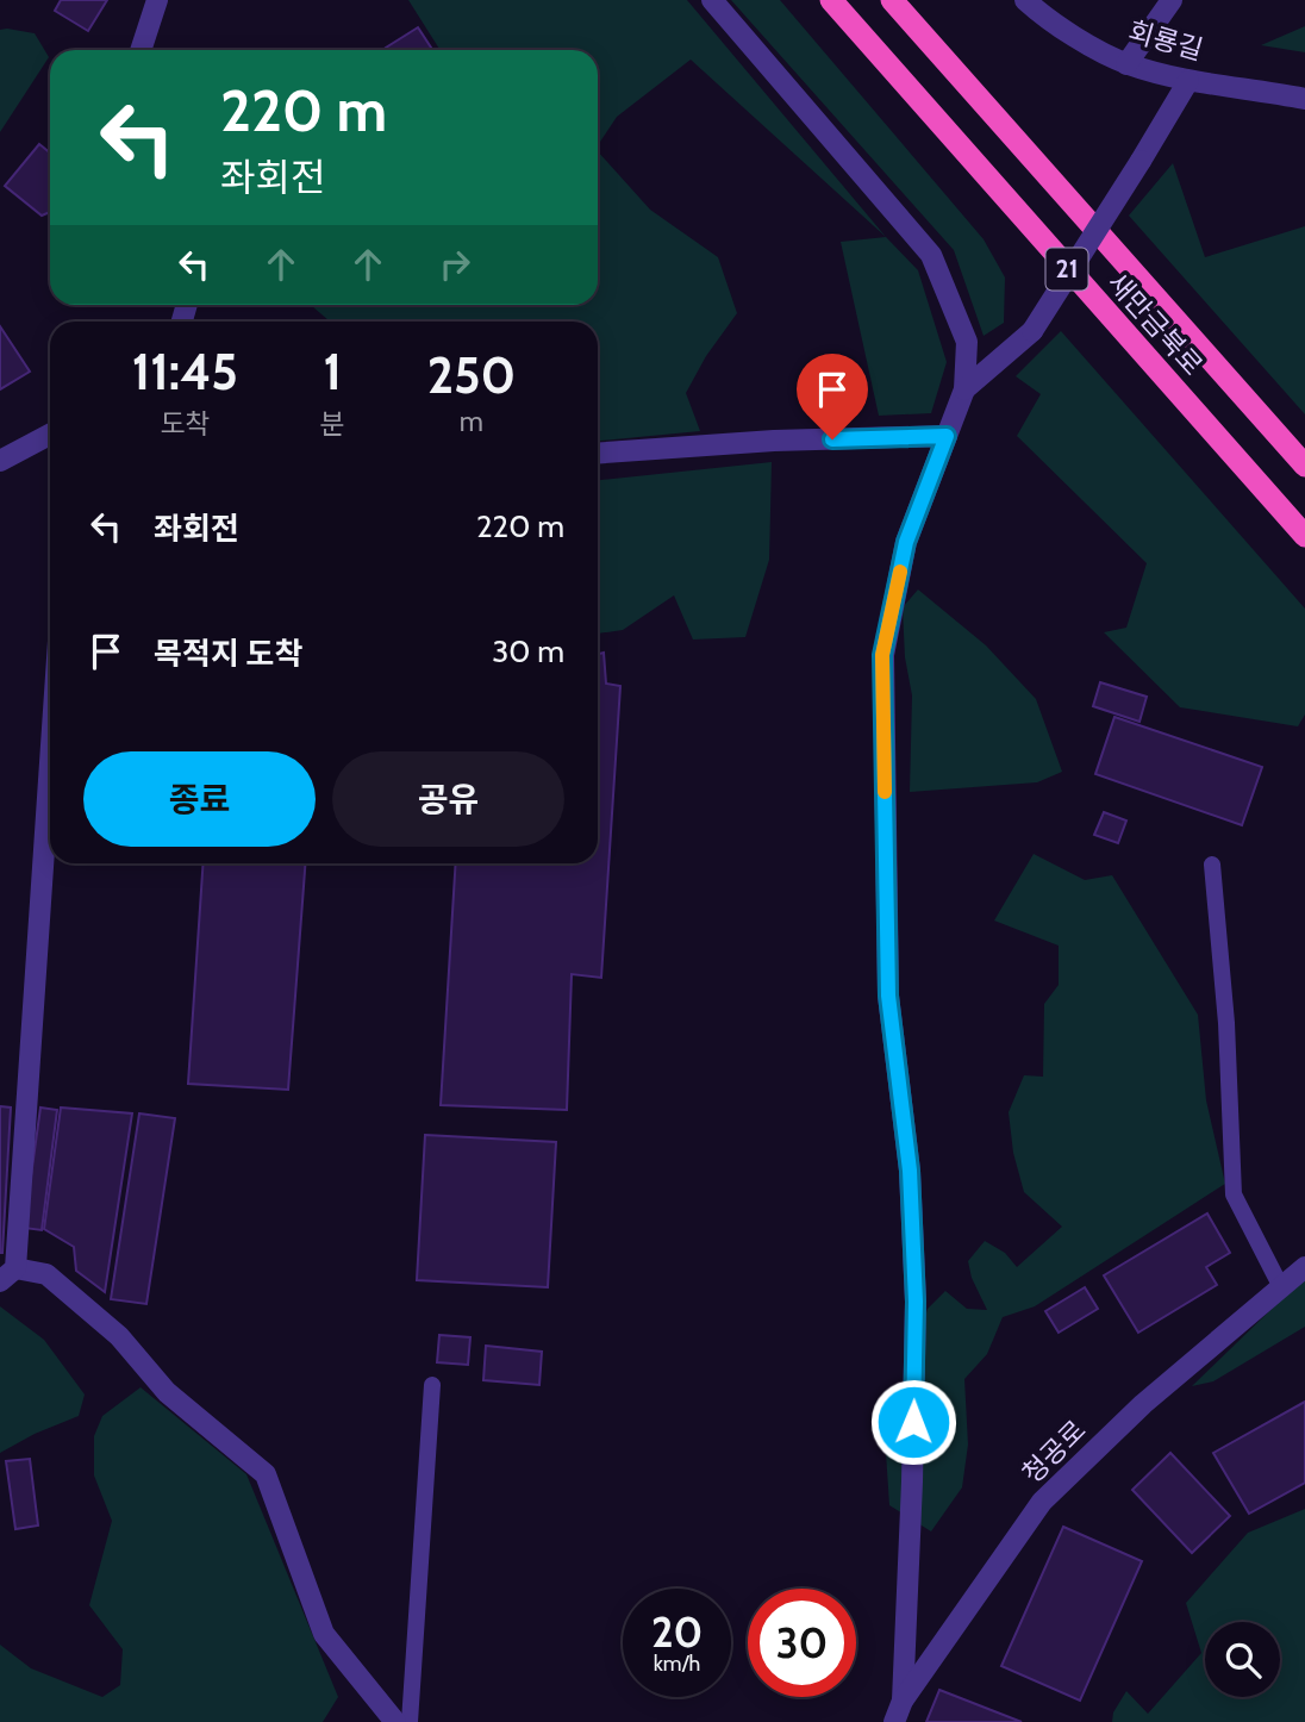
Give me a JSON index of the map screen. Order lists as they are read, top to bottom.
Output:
{
  "streets": {
    "highway": ["21", "새만금북로"],
    "street": ["회룡길", "청공로"]
  },
  "page": {
    "turn": ["220 m", "좌회전"],
    "eta": [
      "11:45",
      "도착",
      "1",
      "분",
      "250",
      "m"
    ],
    "list": [
      {
        "name": "좌회전",
        "value": "220 m"
      },
      {
        "name": "목적지 도착",
        "value": "30 m"
      }
    ],
    "buttons": ["종료", "공유"],
    "speed": "20 km/h",
    "limit": "30"
  }
}
